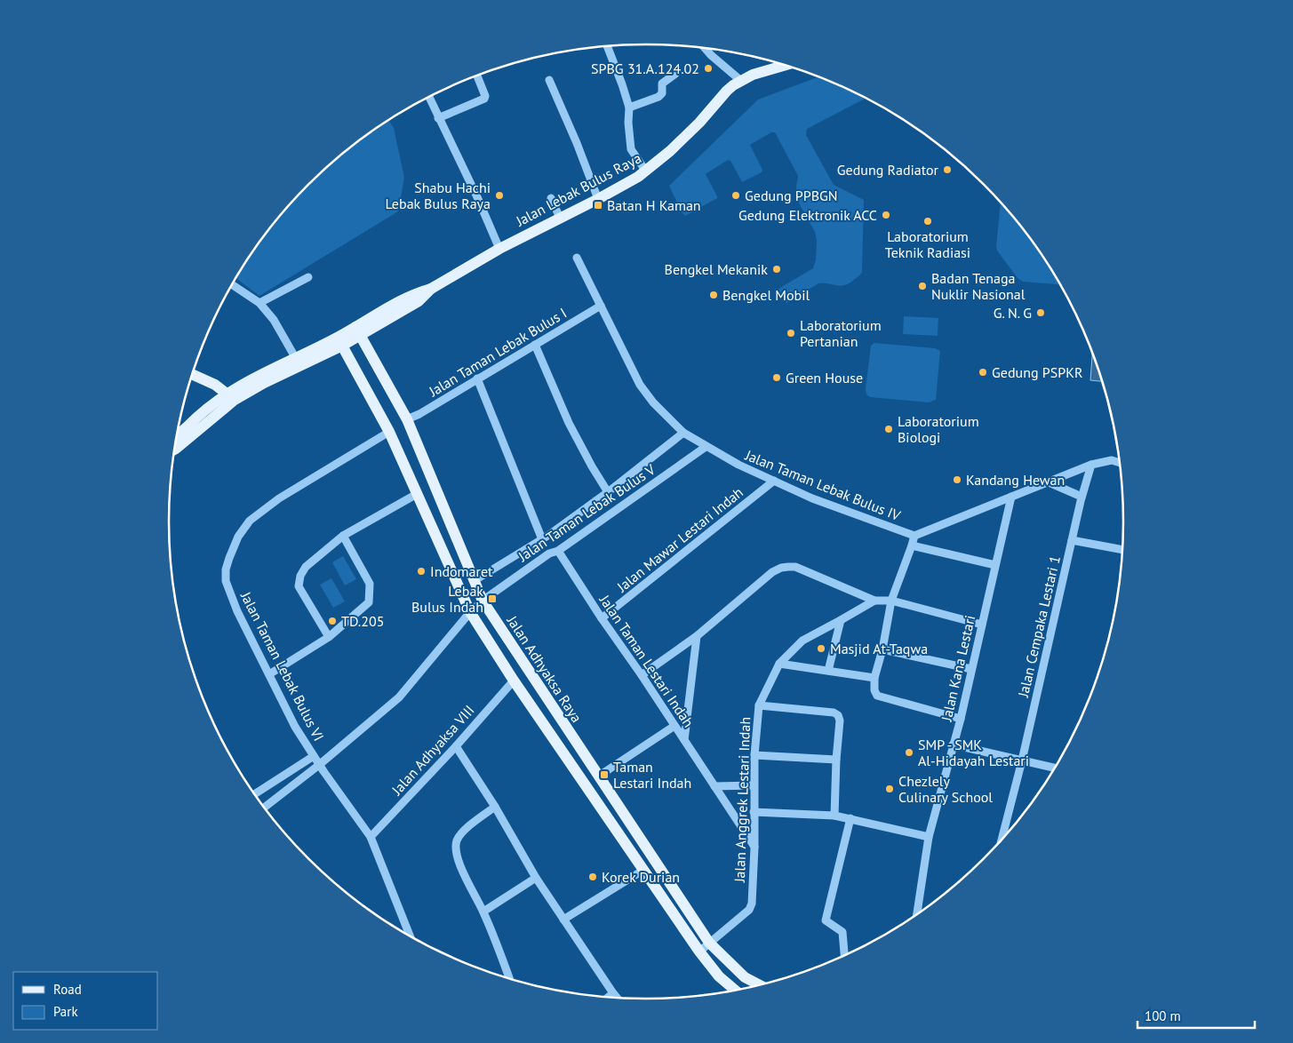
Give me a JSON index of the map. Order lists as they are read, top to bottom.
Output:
{
  "streets": {
    "main road": ["Jalan Lebak Bulus Raya", "Jalan Adhyaksa Raya"],
    "street": [
      "Jalan Taman Lebak Bulus I",
      "Jalan Taman Lebak Bulus IV",
      "Jalan Taman Lebak Bulus V",
      "Jalan Mawar Lestari Indah",
      "Jalan Cempaka Lestari 1",
      "Jalan Taman Lestari Indah",
      "Jalan Taman Lebak Bulus VI",
      "Jalan Kana Lestari",
      "Jalan Adhyaksa VIII",
      "Jalan Anggrek Lestari Indah"
    ]
  },
  "crossings": [
    ["Jalan Lebak Bulus Raya", "Jalan Adhyaksa Raya"],
    ["Jalan Taman Lebak Bulus I", "Jalan Taman Lebak Bulus IV"],
    ["Jalan Taman Lebak Bulus I", "Jalan Adhyaksa Raya"],
    ["Jalan Taman Lebak Bulus IV", "Jalan Taman Lebak Bulus V"],
    ["Jalan Taman Lebak Bulus IV", "Jalan Mawar Lestari Indah"],
    ["Jalan Taman Lebak Bulus IV", "Jalan Cempaka Lestari 1"],
    ["Jalan Taman Lebak Bulus IV", "Jalan Kana Lestari"],
    ["Jalan Taman Lebak Bulus V", "Jalan Taman Lestari Indah"],
    ["Jalan Taman Lebak Bulus V", "Jalan Adhyaksa Raya"],
    ["Jalan Mawar Lestari Indah", "Jalan Taman Lestari Indah"],
    ["Jalan Taman Lestari Indah", "Jalan Anggrek Lestari Indah"],
    ["Jalan Taman Lebak Bulus VI", "Jalan Adhyaksa VIII"],
    ["Jalan Adhyaksa Raya", "Jalan Anggrek Lestari Indah"]
  ],
  "places": {
    "other": [
      "SPBG 31.A.124.02",
      "Gedung Radiator",
      "Shabu Hachi Lebak Bulus Raya",
      "Gedung PPBGN",
      "Gedung Elektronik ACC",
      "Laboratorium Teknik Radiasi",
      "Bengkel Mekanik",
      "Badan Tenaga Nuklir Nasional",
      "Bengkel Mobil",
      "G. N. G",
      "Laboratorium Pertanian",
      "Gedung PSPKR",
      "Green House",
      "Laboratorium Biologi",
      "Kandang Hewan",
      "Indomaret",
      "TD.205",
      "Masjid At-Taqwa",
      "SMP - SMK Al-Hidayah Lestari",
      "Chezlely Culinary School",
      "Korek Durian"
    ],
    "transit": ["Batan H Kaman", "Lebak Bulus Indah", "Taman Lestari Indah"]
  },
  "legend": ["Road", "Park"],
  "scale_bar": "100 m"
}
